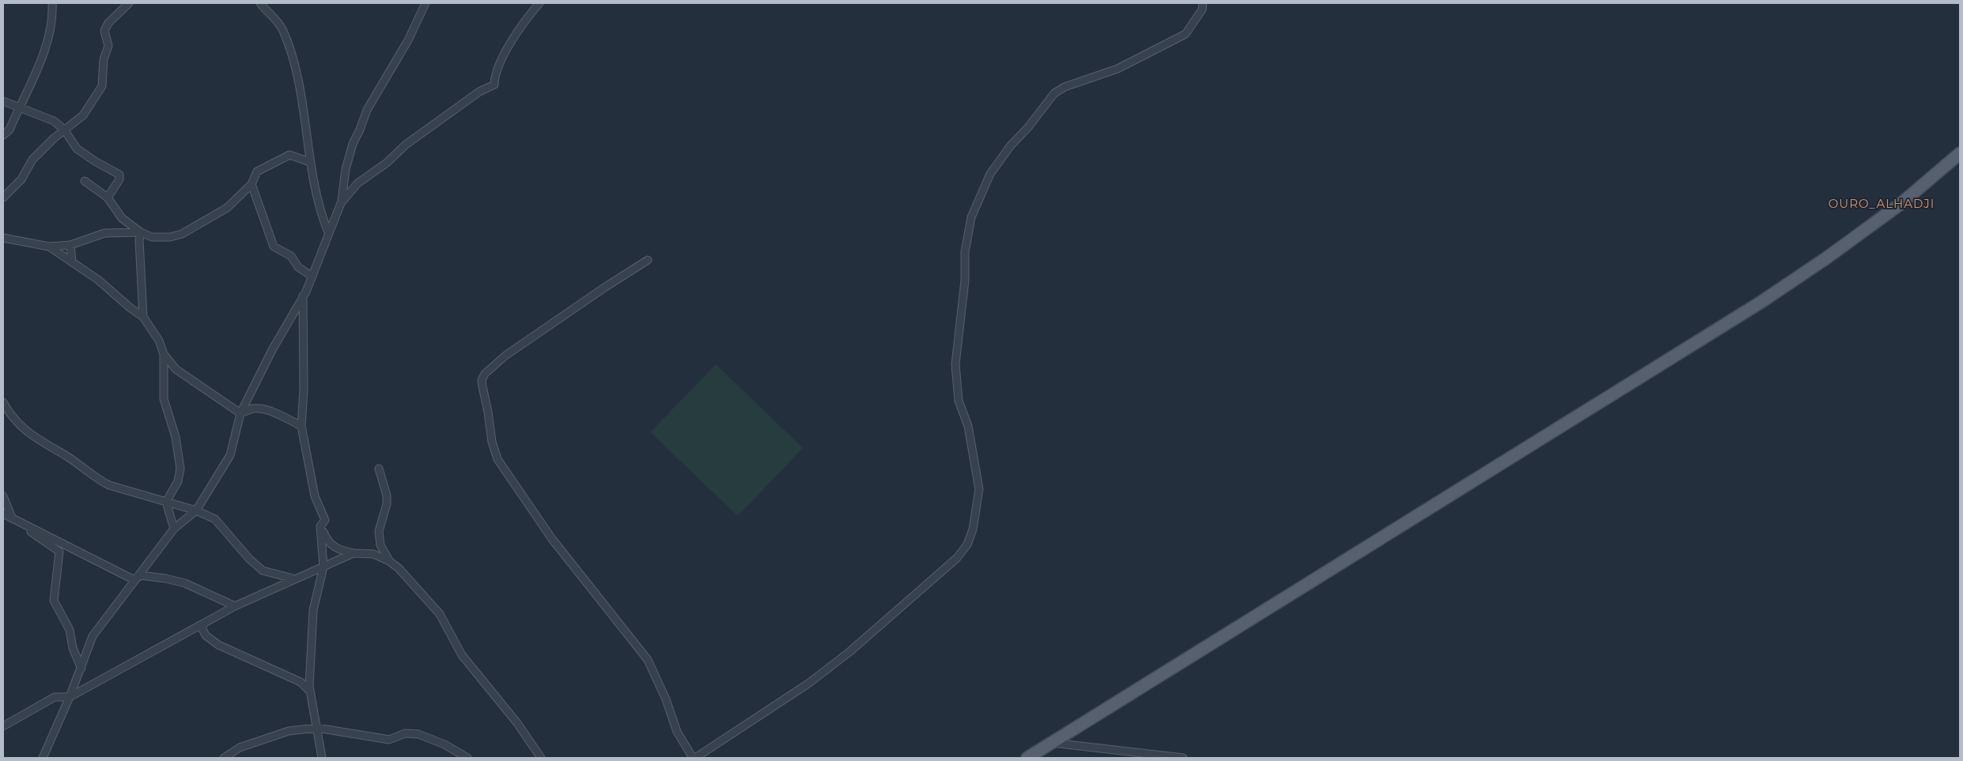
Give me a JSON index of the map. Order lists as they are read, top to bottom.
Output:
{
  "districts": ["OURO_ALHADJI"]
}
